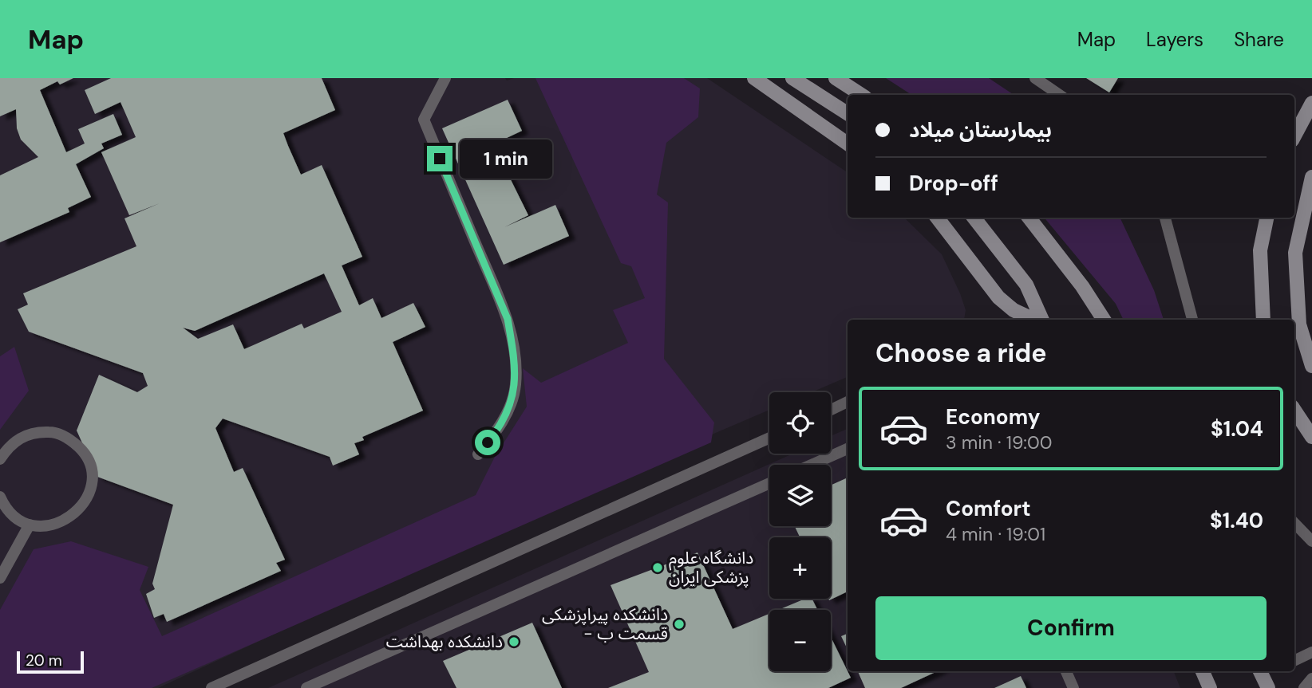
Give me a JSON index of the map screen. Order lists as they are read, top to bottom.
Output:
{
  "places": ["دانشگاه علوم پزشکی ایران", "دانشکده پیراپزشکی - قسمت ب", "دانشکده بهداشت"],
  "scale_bar": "20 m",
  "page": {
    "header": "Map",
    "nav": ["Map", "Layers", "Share"],
    "banner": ["بیمارستان میلاد", "Drop-off"],
    "bubble": "1 min",
    "heading": "Choose a ride",
    "list": [
      {
        "name": "Economy",
        "note": "3 min · 19:00",
        "value": "$1.04"
      },
      {
        "name": "Comfort",
        "note": "4 min · 19:01",
        "value": "$1.40"
      }
    ],
    "map_buttons": ["+", "−"],
    "buttons": "Confirm",
    "scale": "20 m"
  }
}
